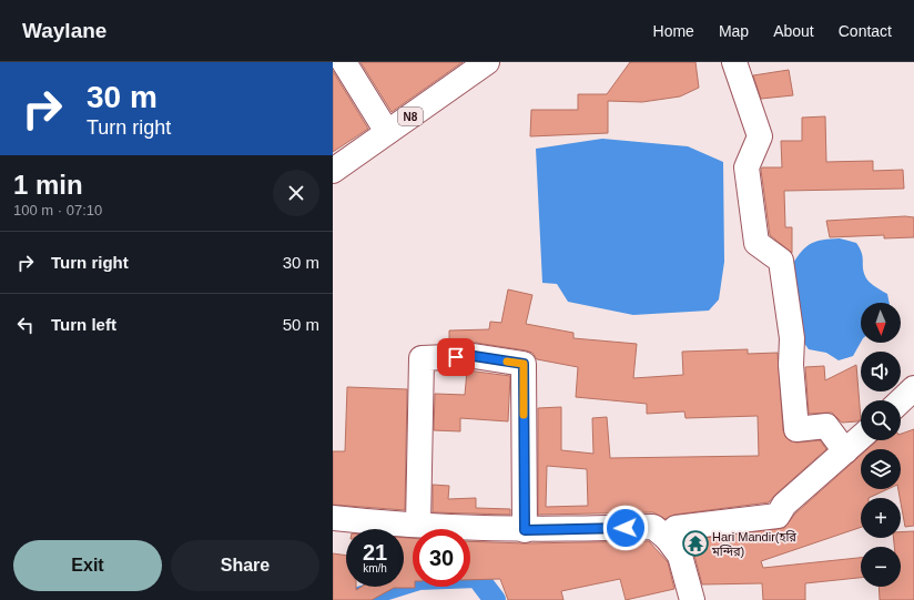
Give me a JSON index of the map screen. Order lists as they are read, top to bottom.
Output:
{
  "streets": {
    "main road": ["N8"]
  },
  "places": {
    "temple": ["Hari Mandir(হরি মন্দির)"]
  },
  "north": "bottom",
  "page": {
    "header": "Waylane",
    "nav": [
      "Home",
      "Map",
      "About",
      "Contact"
    ],
    "turn": ["30 m", "Turn right"],
    "heading": ["1 min", "100 m · 07:10"],
    "list": [
      {
        "name": "Turn right",
        "value": "30 m"
      },
      {
        "name": "Turn left",
        "value": "50 m"
      }
    ],
    "map_buttons": ["+", "−"],
    "speed": "21 km/h",
    "limit": "30",
    "buttons": ["Exit", "Share"]
  }
}
